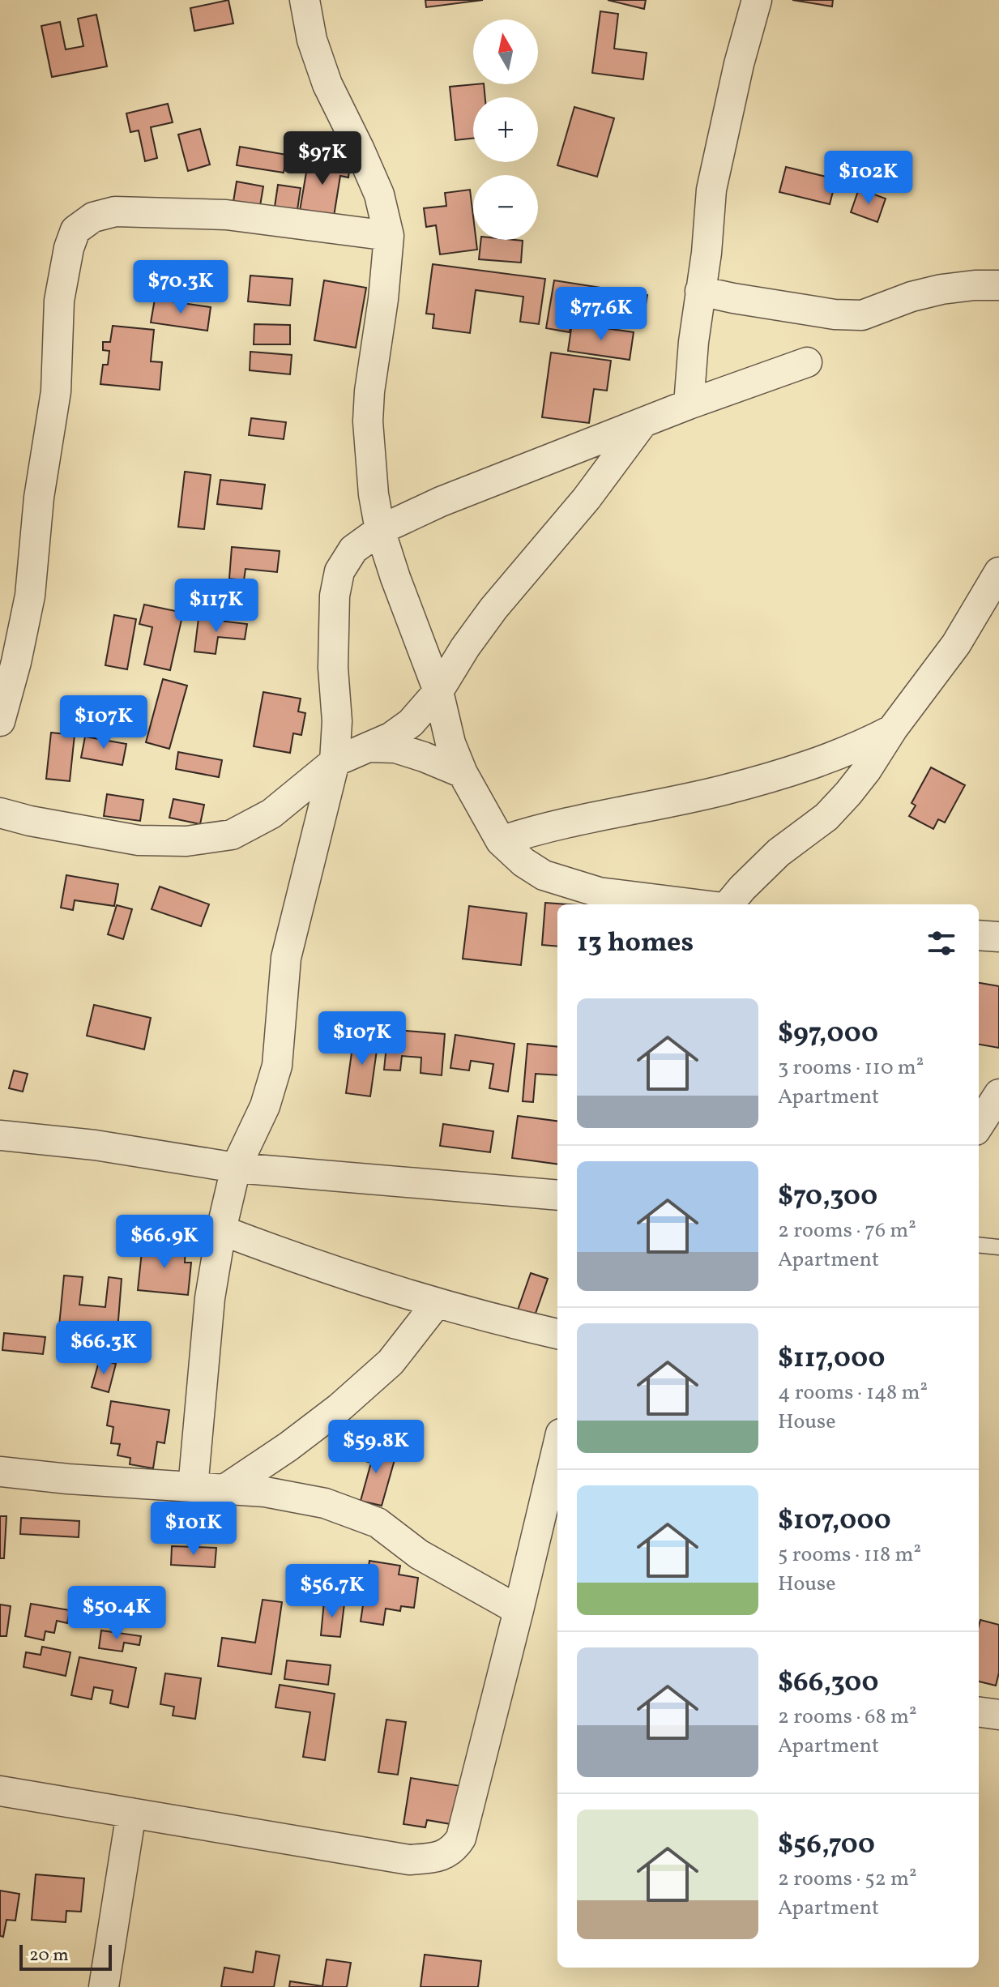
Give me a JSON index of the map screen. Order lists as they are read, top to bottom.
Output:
{
  "scale_bar": "20 m",
  "north": "top",
  "page": {
    "map_buttons": ["+", "−"],
    "price": [
      "$97K",
      "$102K",
      "$70.3K",
      "$77.6K",
      "$117K",
      "$107K",
      "$107K",
      "$66.9K",
      "$66.3K",
      "$59.8K",
      "$101K",
      "$56.7K",
      "$50.4K"
    ],
    "heading": "13 homes",
    "list": [
      {
        "name": "$97,000",
        "note": "3 rooms · 110 m² · Apartment"
      },
      {
        "name": "$70,300",
        "note": "2 rooms · 76 m² · Apartment"
      },
      {
        "name": "$117,000",
        "note": "4 rooms · 148 m² · House"
      },
      {
        "name": "$107,000",
        "note": "5 rooms · 118 m² · House"
      },
      {
        "name": "$66,300",
        "note": "2 rooms · 68 m² · Apartment"
      },
      {
        "name": "$56,700",
        "note": "2 rooms · 52 m² · Apartment"
      }
    ],
    "scale": "20 m"
  }
}
